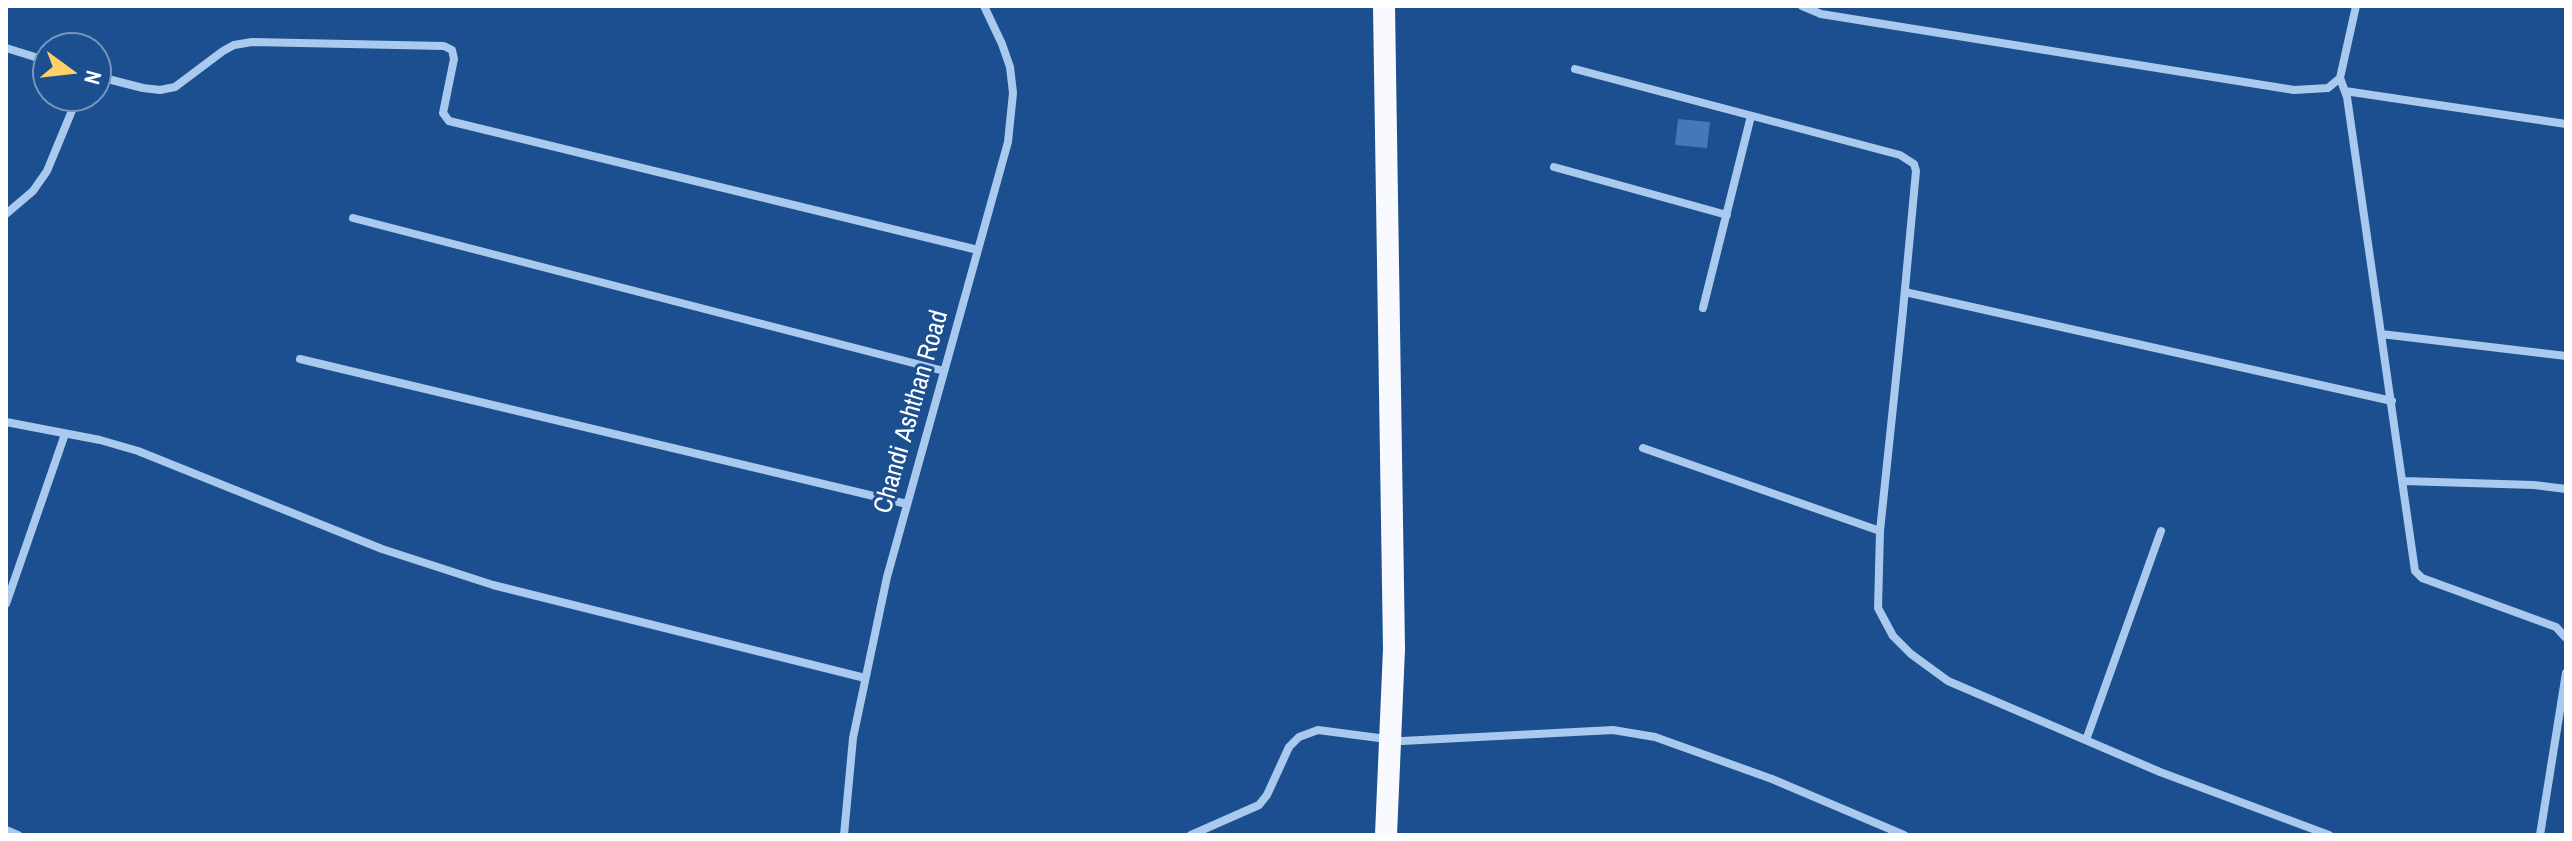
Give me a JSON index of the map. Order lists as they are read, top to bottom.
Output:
{
  "streets": {
    "street": ["Chandi Ashthan Road"]
  },
  "north": "right"
}
